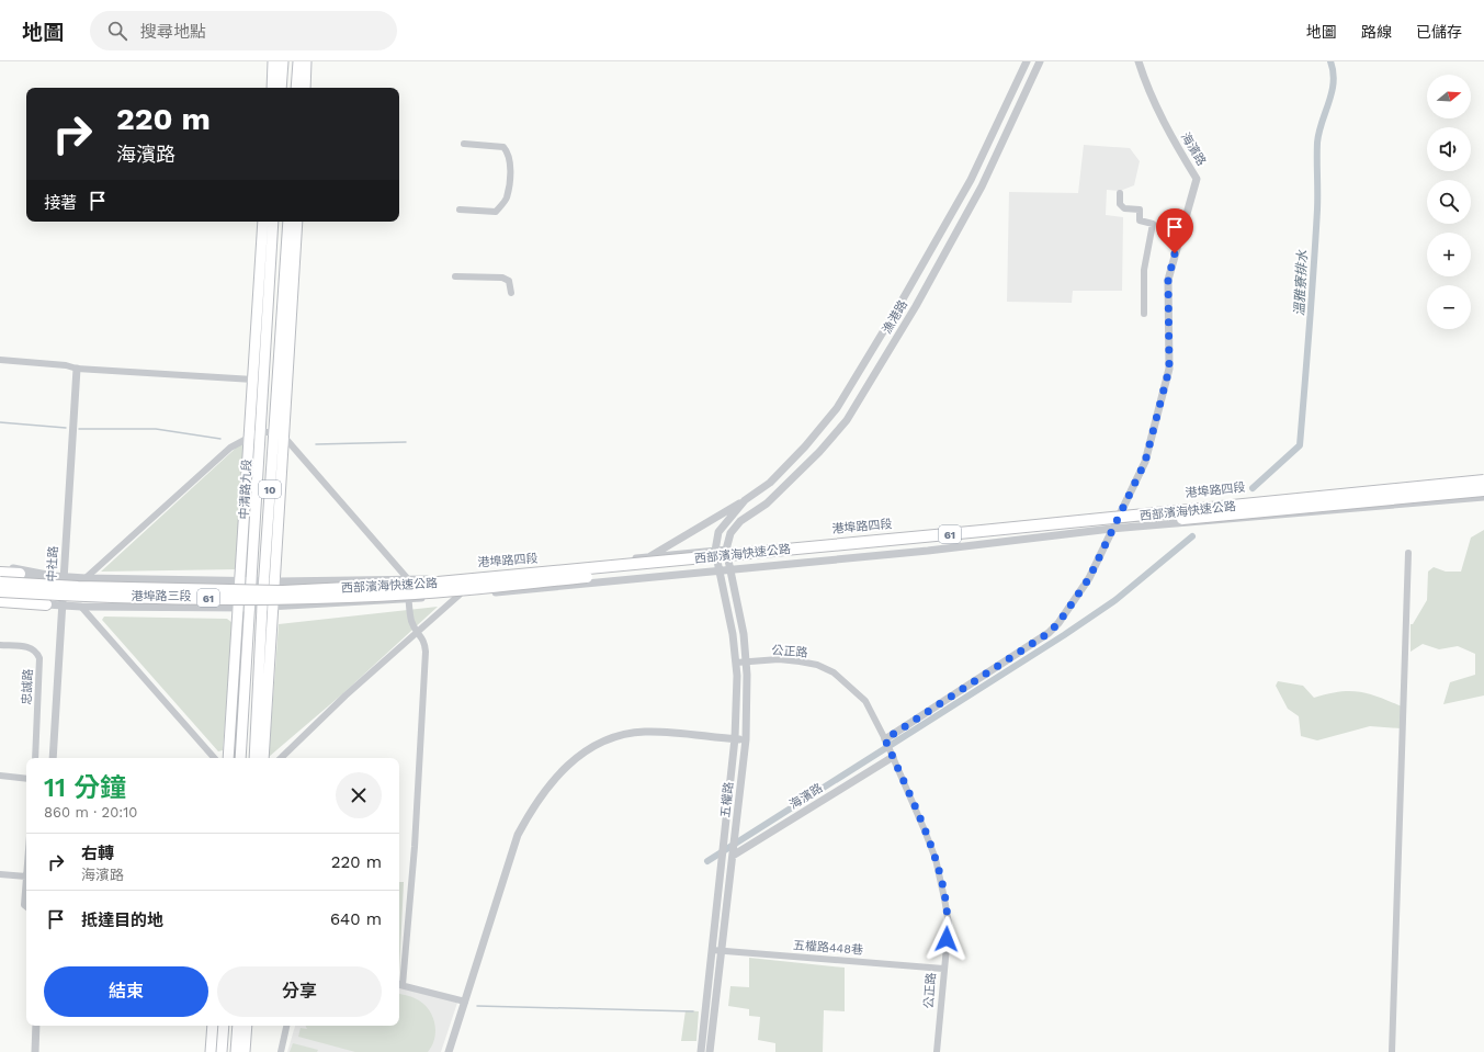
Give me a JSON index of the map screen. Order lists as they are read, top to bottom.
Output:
{
  "streets": {
    "highway": ["西部濱海快速公路", "61"],
    "main road": ["中清路九段", "10"],
    "street": [
      "海濱路",
      "漁港路",
      "港埠路四段",
      "中社路",
      "港埠路三段",
      "公正路",
      "忠誠路",
      "五權路",
      "五權路448巷"
    ]
  },
  "crossings": [
    ["海濱路", "港埠路四段"],
    ["海濱路", "公正路"],
    ["海濱路", "五權路"],
    ["漁港路", "港埠路四段"],
    ["漁港路", "五權路"],
    ["中清路九段", "港埠路四段"],
    ["中清路九段", "港埠路三段"],
    ["港埠路四段", "港埠路三段"],
    ["港埠路四段", "五權路"],
    ["中社路", "港埠路三段"],
    ["公正路", "五權路"],
    ["公正路", "五權路448巷"],
    ["五權路", "五權路448巷"]
  ],
  "water": ["溫雅寮排水"],
  "north": "right",
  "page": {
    "header": "地圖",
    "search": "搜尋地點",
    "nav": ["地圖", "路線", "已儲存"],
    "map_buttons": ["+", "−"],
    "turn": ["220 m", "海濱路"],
    "then": "接著",
    "heading": ["11 分鐘", "860 m · 20:10"],
    "list": [
      {
        "name": "右轉",
        "note": "海濱路",
        "value": "220 m"
      },
      {
        "name": "抵達目的地",
        "value": "640 m"
      }
    ],
    "buttons": ["結束", "分享"]
  }
}
